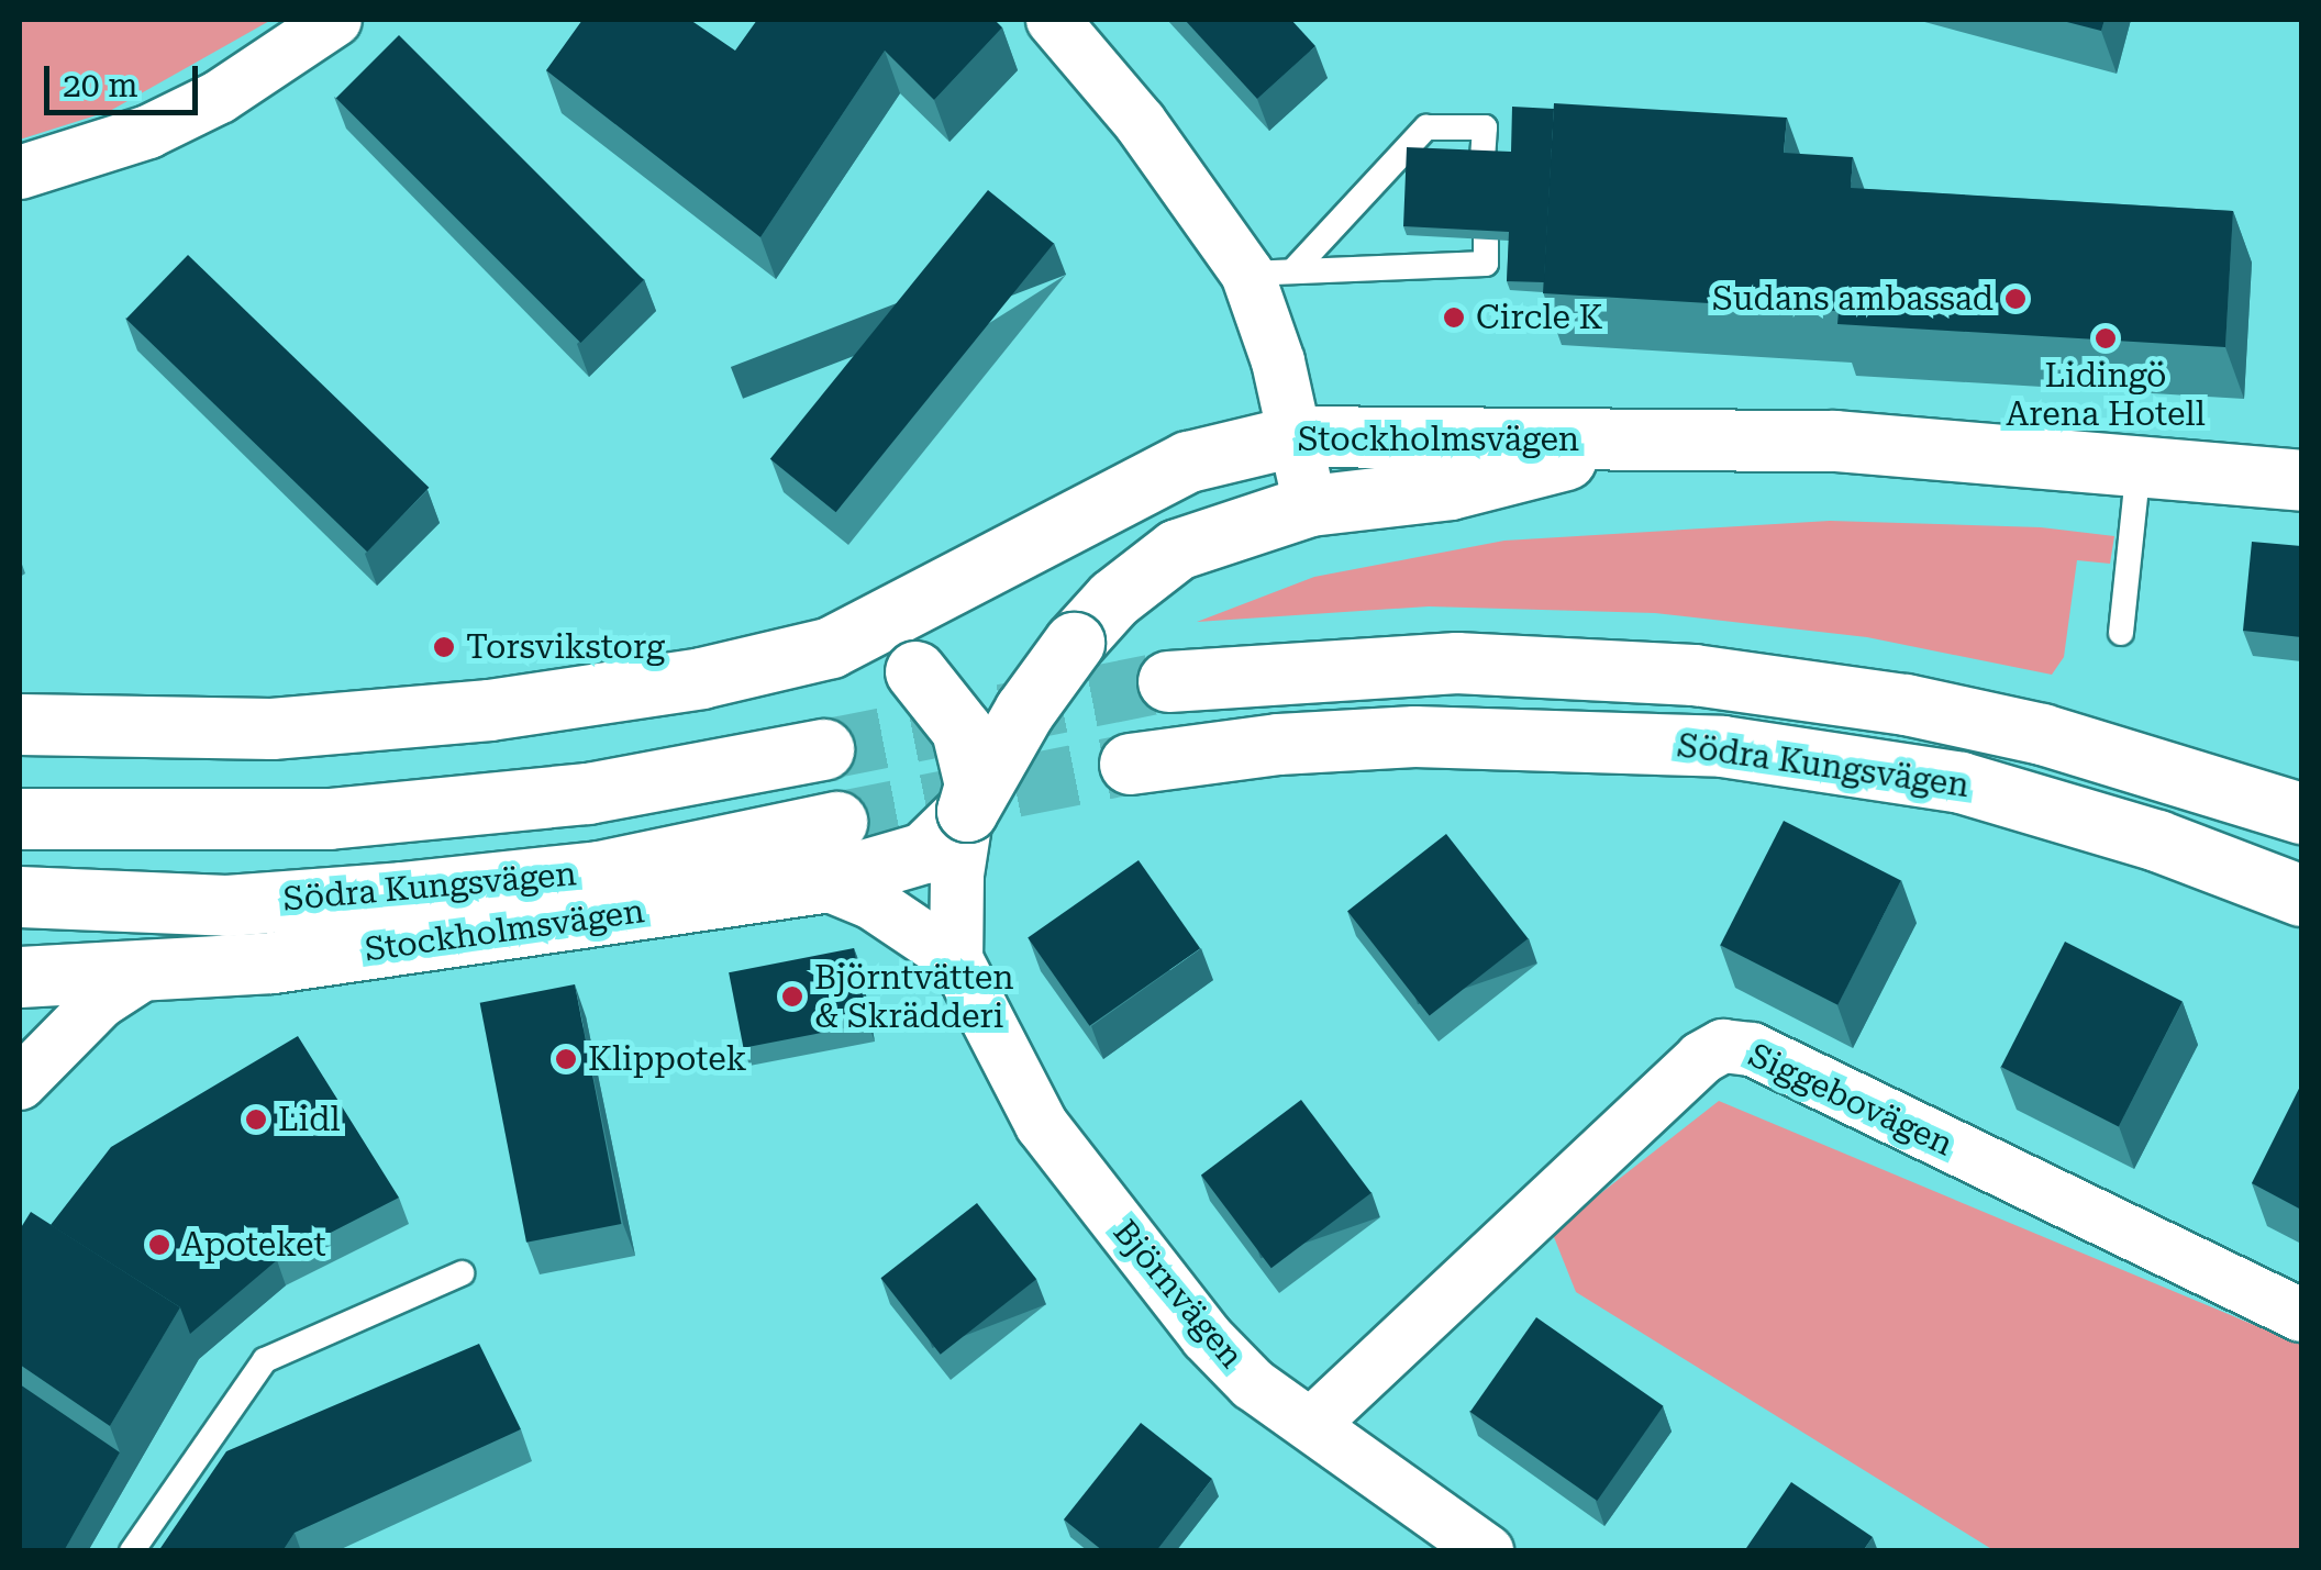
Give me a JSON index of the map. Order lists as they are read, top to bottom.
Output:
{
  "streets": {
    "street": [
      "Stockholmsvägen",
      "Södra Kungsvägen",
      "Siggebovägen",
      "Björnvägen"
    ]
  },
  "crossings": [
    ["Stockholmsvägen", "Björnvägen"],
    ["Siggebovägen", "Björnvägen"]
  ],
  "places": [
    "Sudans ambassad",
    "Circle K",
    "Lidingö Arena Hotell",
    "Torsvikstorg",
    "Björntvätten & Skrädderi",
    "Klippotek",
    "Lidl",
    "Apoteket"
  ],
  "scale_bar": "20 m"
}
